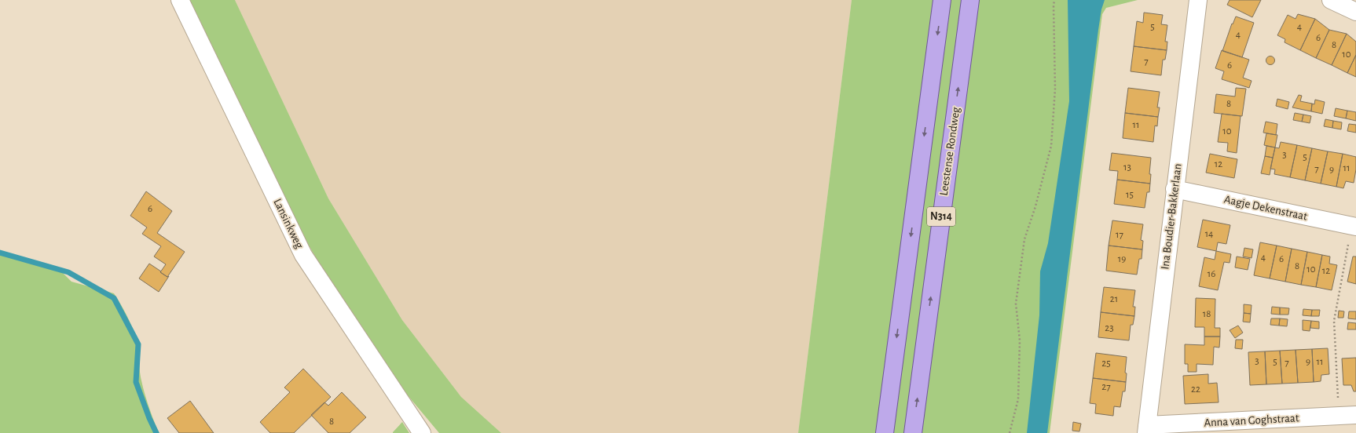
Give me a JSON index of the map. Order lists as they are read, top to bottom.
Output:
{
  "streets": {
    "main road": ["Leestense Rondweg", "N314"],
    "street": [
      "Aagje Dekenstraat",
      "Ina Boudier-Bakkerlaan",
      "Lansinkweg",
      "Anna van Goghstraat"
    ]
  },
  "crossings": [
    ["Aagje Dekenstraat", "Ina Boudier-Bakkerlaan"],
    ["Ina Boudier-Bakkerlaan", "Anna van Goghstraat"]
  ],
  "house_numbers": [
    "5",
    "4",
    "4",
    "6",
    "8",
    "10",
    "7",
    "6",
    "8",
    "11",
    "10",
    "3",
    "5",
    "12",
    "13",
    "11",
    "7",
    "9",
    "15",
    "6",
    "14",
    "17",
    "4",
    "19",
    "6",
    "8",
    "10",
    "12",
    "16",
    "21",
    "18",
    "23",
    "3",
    "5",
    "9",
    "11",
    "7",
    "25",
    "27",
    "22",
    "8"
  ]
}
